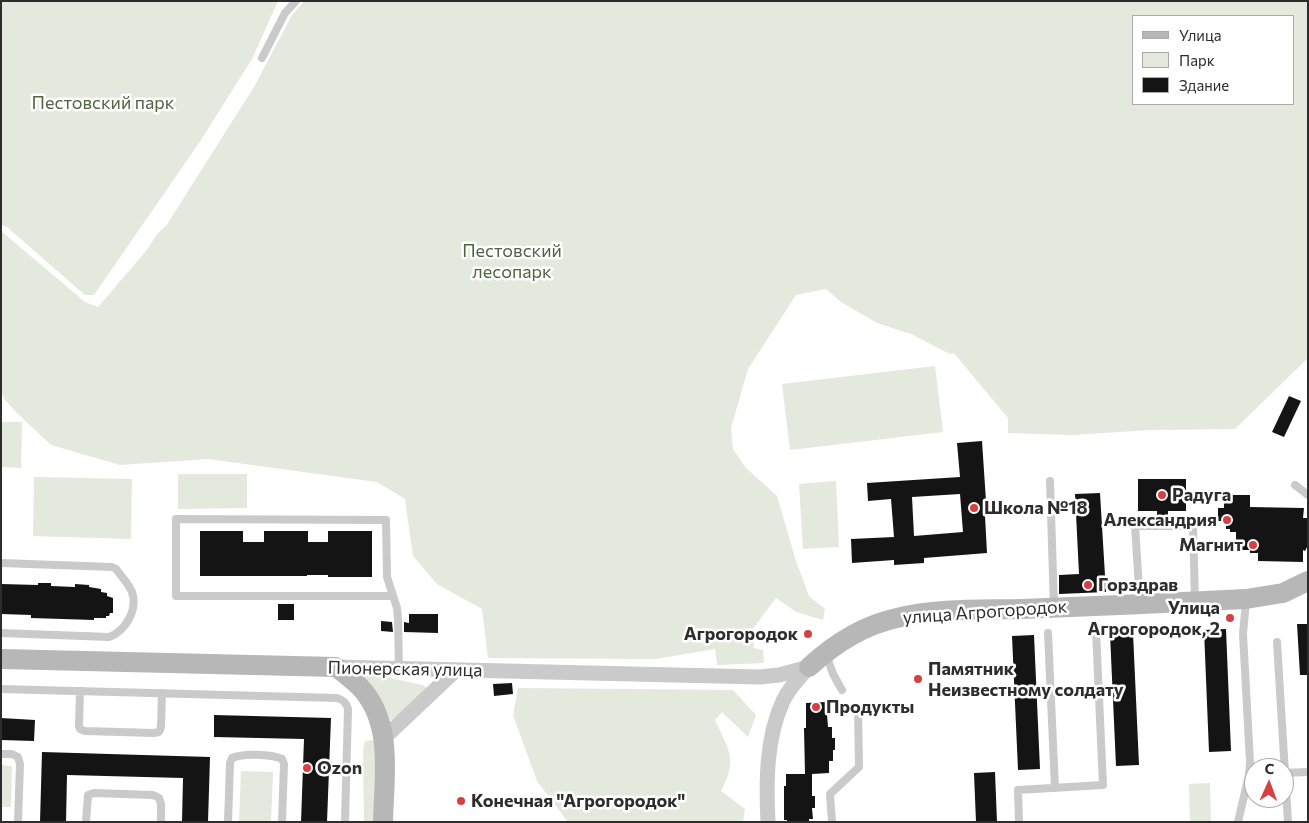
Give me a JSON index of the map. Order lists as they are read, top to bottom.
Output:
{
  "streets": {
    "street": ["улица Агрогородок", "Пионерская улица"]
  },
  "crossings": [
    ["улица Агрогородок", "Пионерская улица"]
  ],
  "parks": ["Пестовский парк", "Пестовский лесопарк"],
  "places": [
    "Радуга",
    "Школа №18",
    "Александрия",
    "Магнит",
    "Горздрав",
    "Улица Агрогородок, 2",
    "Агрогородок",
    "Памятник Неизвестному солдату",
    "Продукты",
    "Ozon",
    "Конечная \"Агрогородок\""
  ],
  "legend": ["Улица", "Парк", "Здание"],
  "north": "top"
}
